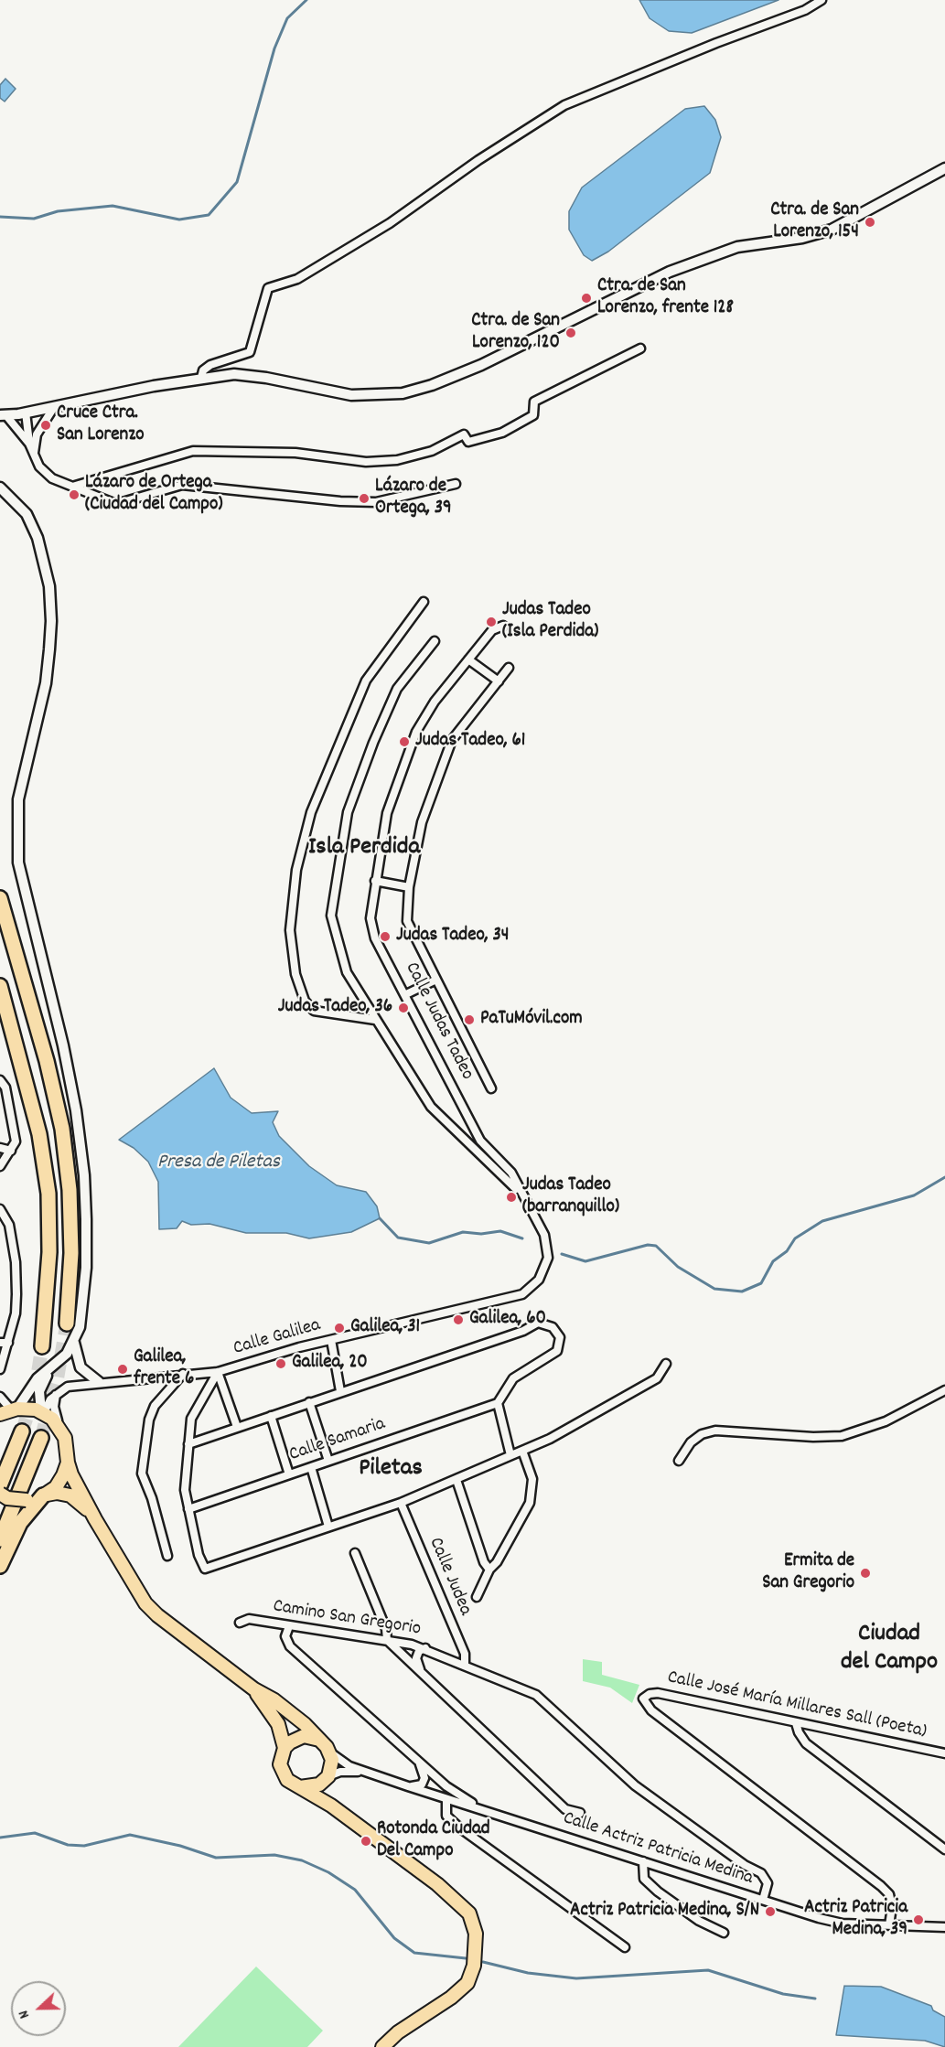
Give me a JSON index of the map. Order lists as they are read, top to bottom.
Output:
{
  "streets": {
    "street": [
      "Calle Judas Tadeo",
      "Calle Galilea",
      "Calle Samaria",
      "Calle Judea",
      "Camino San Gregorio",
      "Calle José María Millares Sall (Poeta)",
      "Calle Actriz Patricia Medina"
    ]
  },
  "crossings": [
    ["Calle Judas Tadeo", "Calle Galilea"],
    ["Calle Judea", "Camino San Gregorio"],
    ["Camino San Gregorio", "Calle Actriz Patricia Medina"],
    ["Calle José María Millares Sall (Poeta)", "Calle Actriz Patricia Medina"]
  ],
  "districts": ["Isla Perdida", "Piletas", "Ciudad del Campo"],
  "water": ["Presa de Piletas"],
  "places": [
    "Ctra. de San Lorenzo, 154",
    "Ctra. de San Lorenzo, frente 128",
    "Ctra. de San Lorenzo, 120",
    "Cruce Ctra. San Lorenzo",
    "Lázaro de Ortega (Ciudad del Campo)",
    "Lázaro de Ortega, 39",
    "Judas Tadeo (Isla Perdida)",
    "Judas Tadeo, 61",
    "Judas Tadeo, 34",
    "Judas Tadeo, 36",
    "PaTuMóvil.com",
    "Judas Tadeo (barranquillo)",
    "Galilea, 60",
    "Galilea, 31",
    "Galilea, 20",
    "Galilea, frente 6",
    "Ermita de San Gregorio",
    "Rotonda Ciudad Del Campo",
    "Actriz Patricia Medina, S/N",
    "Actriz Patricia Medina, 39"
  ],
  "north": "left"
}
